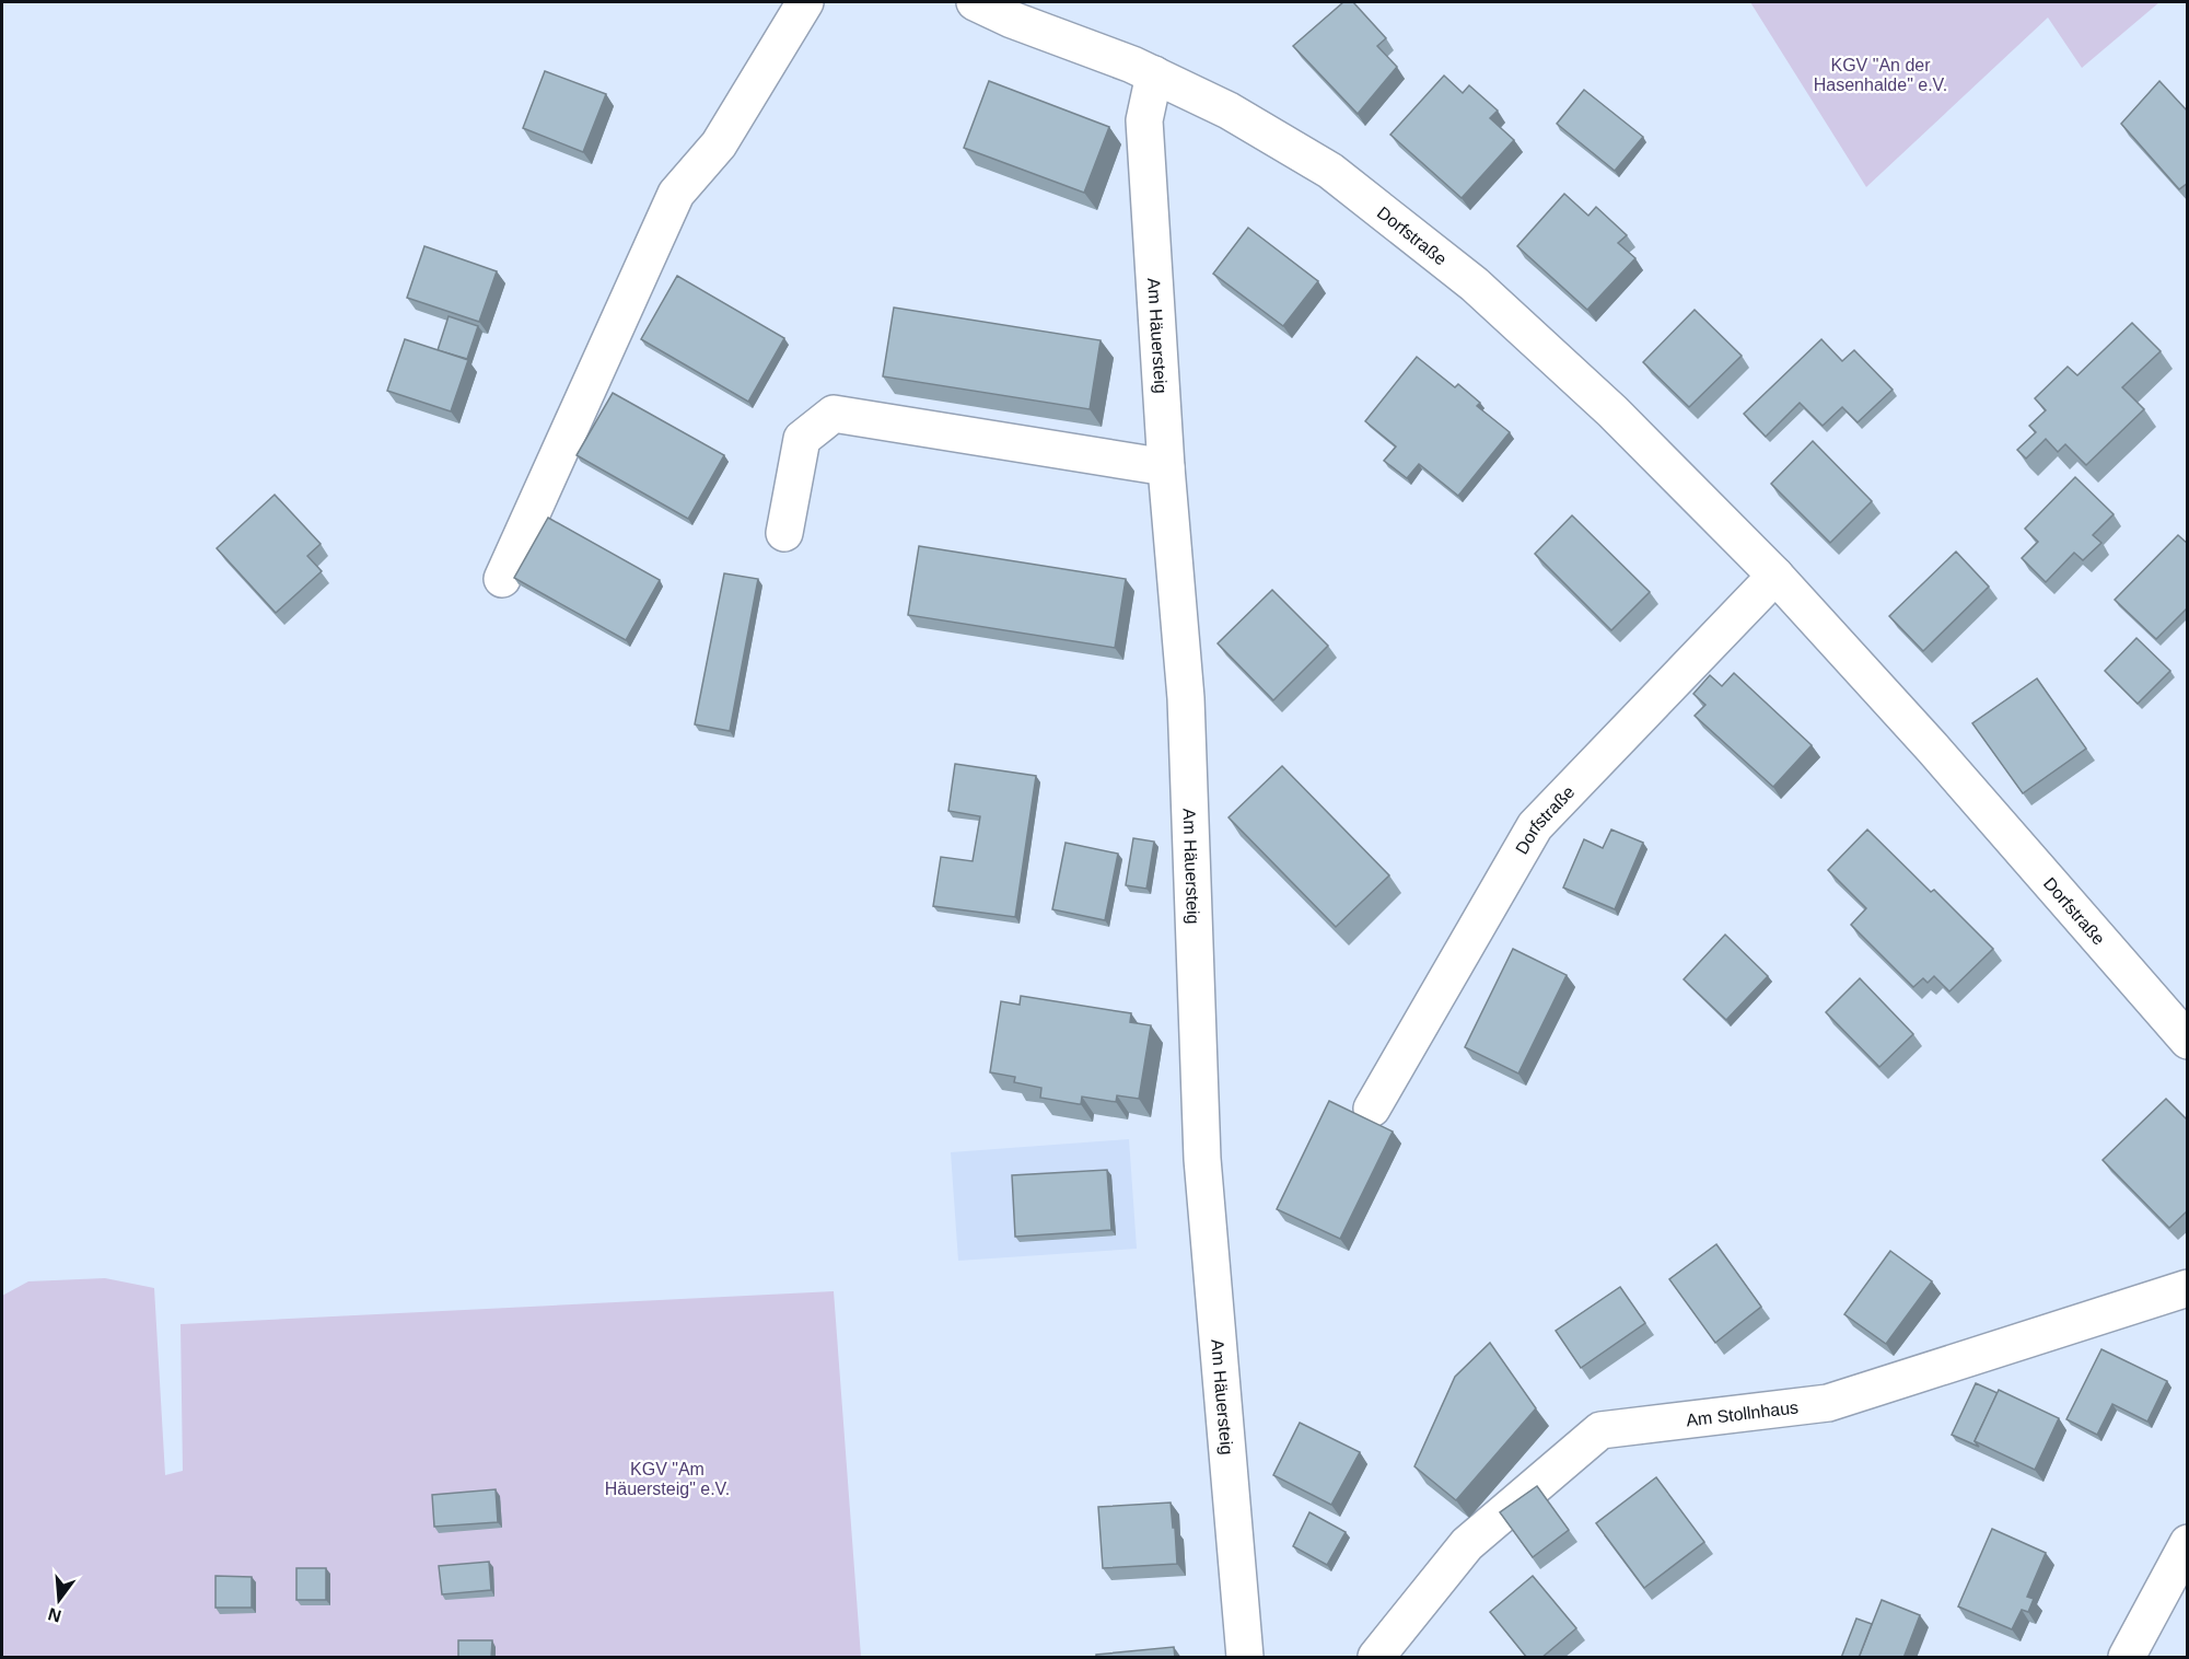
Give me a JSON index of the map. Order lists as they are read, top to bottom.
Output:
{
  "streets": {
    "street": ["Dorfstraße", "Am Häuersteig", "Am Stollnhaus"]
  },
  "crossings": [
    ["Dorfstraße", "Am Häuersteig"]
  ],
  "parks": ["KGV \"An der Hasenhalde\" e.V.", "KGV \"Am Häuersteig\" e.V."],
  "north": "bottom"
}
